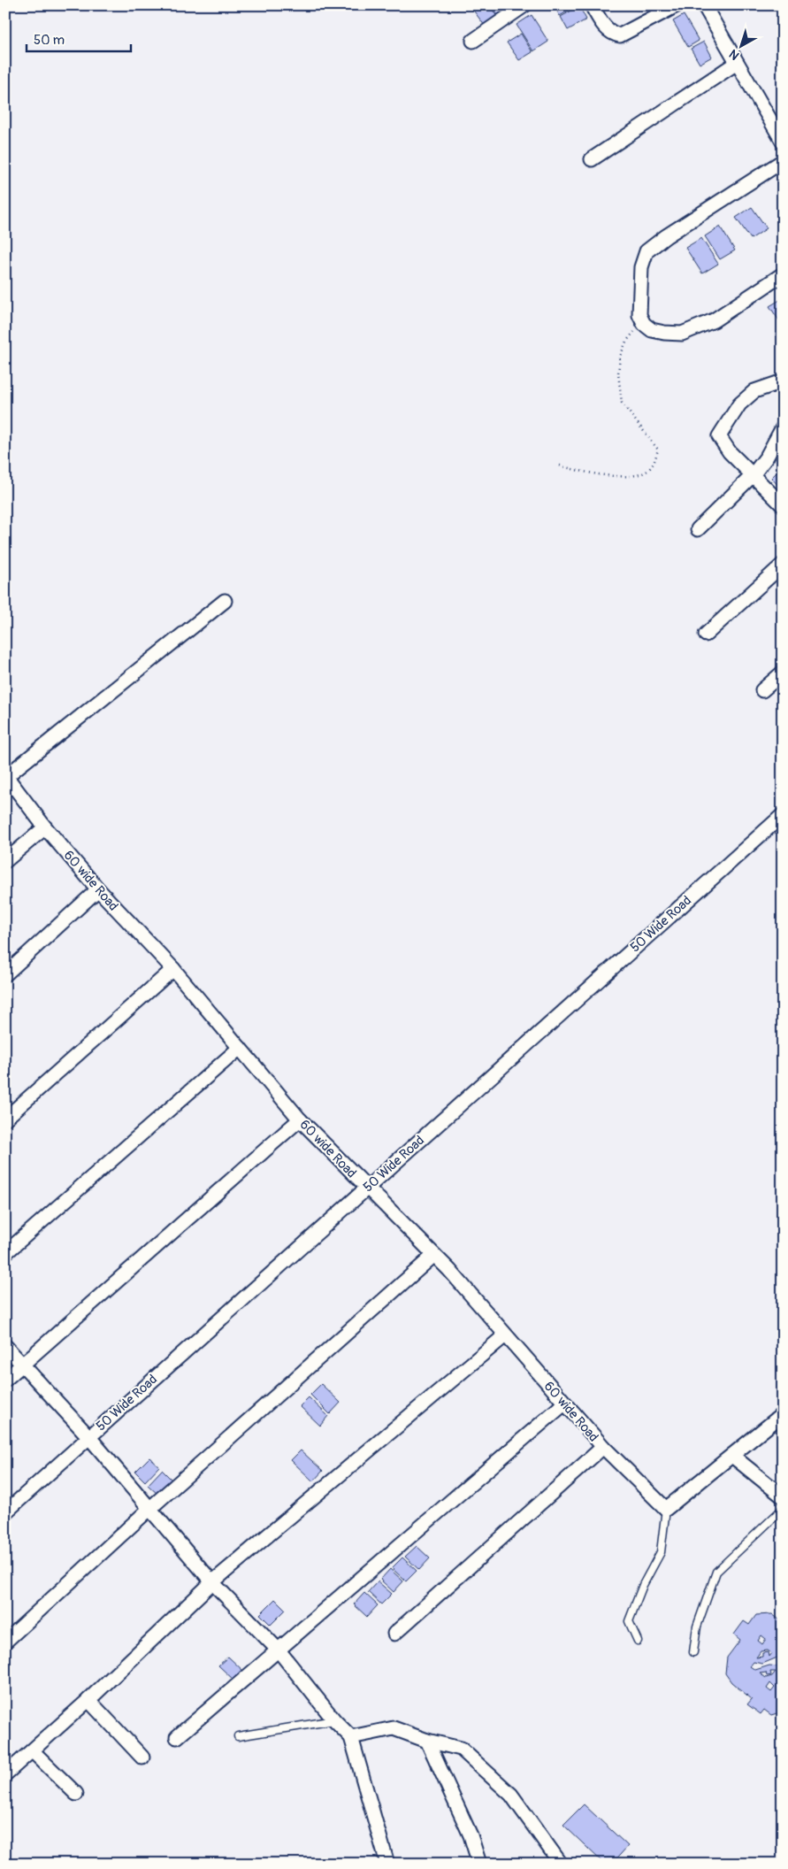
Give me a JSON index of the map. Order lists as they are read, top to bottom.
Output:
{
  "streets": {
    "street": ["60 wide Road", "50 Wide Road"]
  },
  "crossings": [
    ["60 wide Road", "50 Wide Road"]
  ],
  "scale_bar": "50 m",
  "north": "bottom left"
}
